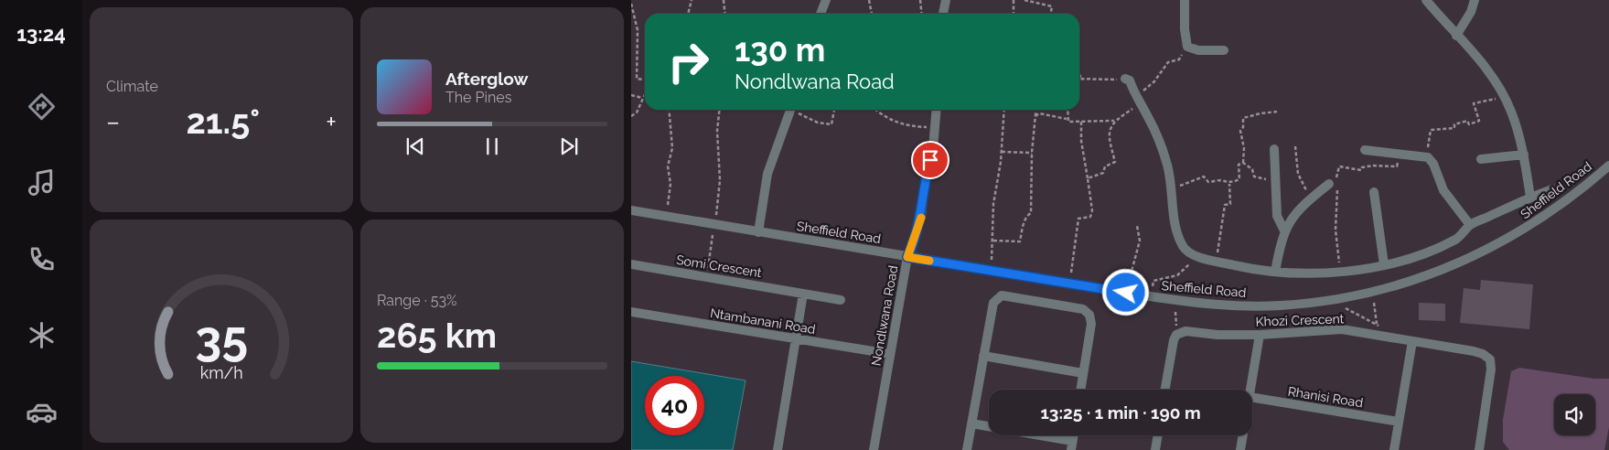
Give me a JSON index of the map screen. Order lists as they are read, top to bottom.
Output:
{
  "streets": {
    "street": [
      "Sheffield Road",
      "Somi Crescent",
      "Nondlwana Road",
      "Khozi Crescent",
      "Ntambanani Road",
      "Rhanisi Road"
    ]
  },
  "crossings": [
    ["Sheffield Road", "Nondlwana Road"],
    ["Nondlwana Road", "Ntambanani Road"]
  ],
  "page": {
    "tabs": "13:24",
    "tile": [
      "Climate",
      ["Range · 53%", "265 km"]
    ],
    "turn": ["130 m", "Nondlwana Road"],
    "song": ["Afterglow", "The Pines"],
    "heat": ["−", "21.5°", "+"],
    "limit": "40",
    "trip": "13:25 · 1 min · 190 m",
    "gauge": ["35", "km/h"]
  }
}
